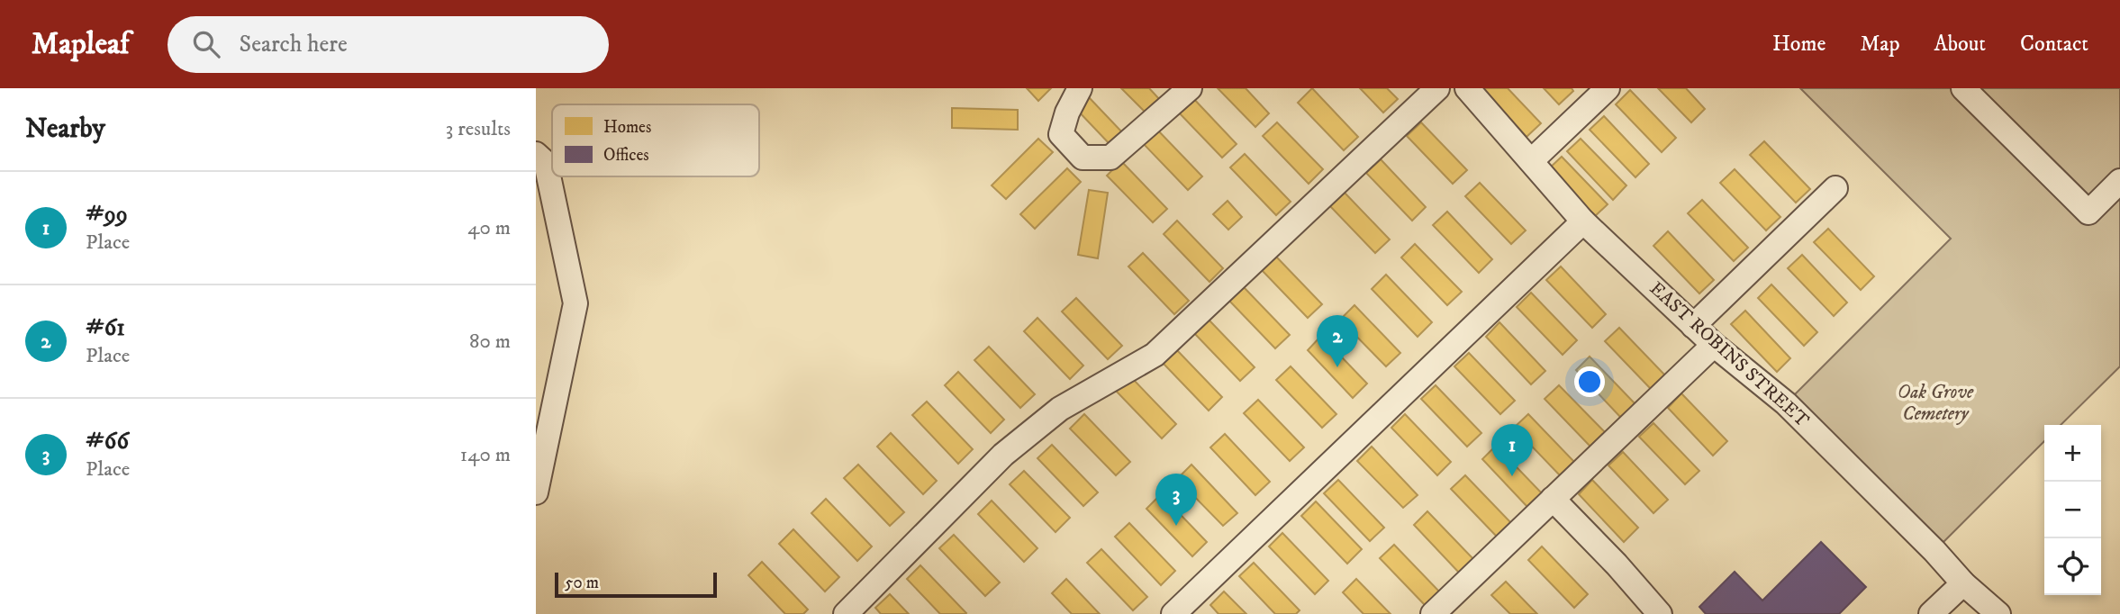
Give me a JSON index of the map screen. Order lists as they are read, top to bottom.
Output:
{
  "streets": {
    "street": ["EAST ROBINS STREET"]
  },
  "parks": ["Oak Grove Cemetery"],
  "legend": ["Homes", "Offices"],
  "scale_bar": "50 m",
  "page": {
    "header": "Mapleaf",
    "search": "Search here",
    "nav": [
      "Home",
      "Map",
      "About",
      "Contact"
    ],
    "heading": ["Nearby", "3 results"],
    "list": [
      {
        "mark": "1",
        "name": "#99",
        "note": "Place",
        "value": "40 m"
      },
      {
        "mark": "2",
        "name": "#61",
        "note": "Place",
        "value": "80 m"
      },
      {
        "mark": "3",
        "name": "#66",
        "note": "Place",
        "value": "140 m"
      }
    ],
    "pins": ["2", "1", "3"],
    "map_buttons": ["+", "−"],
    "scale": "50 m"
  }
}
